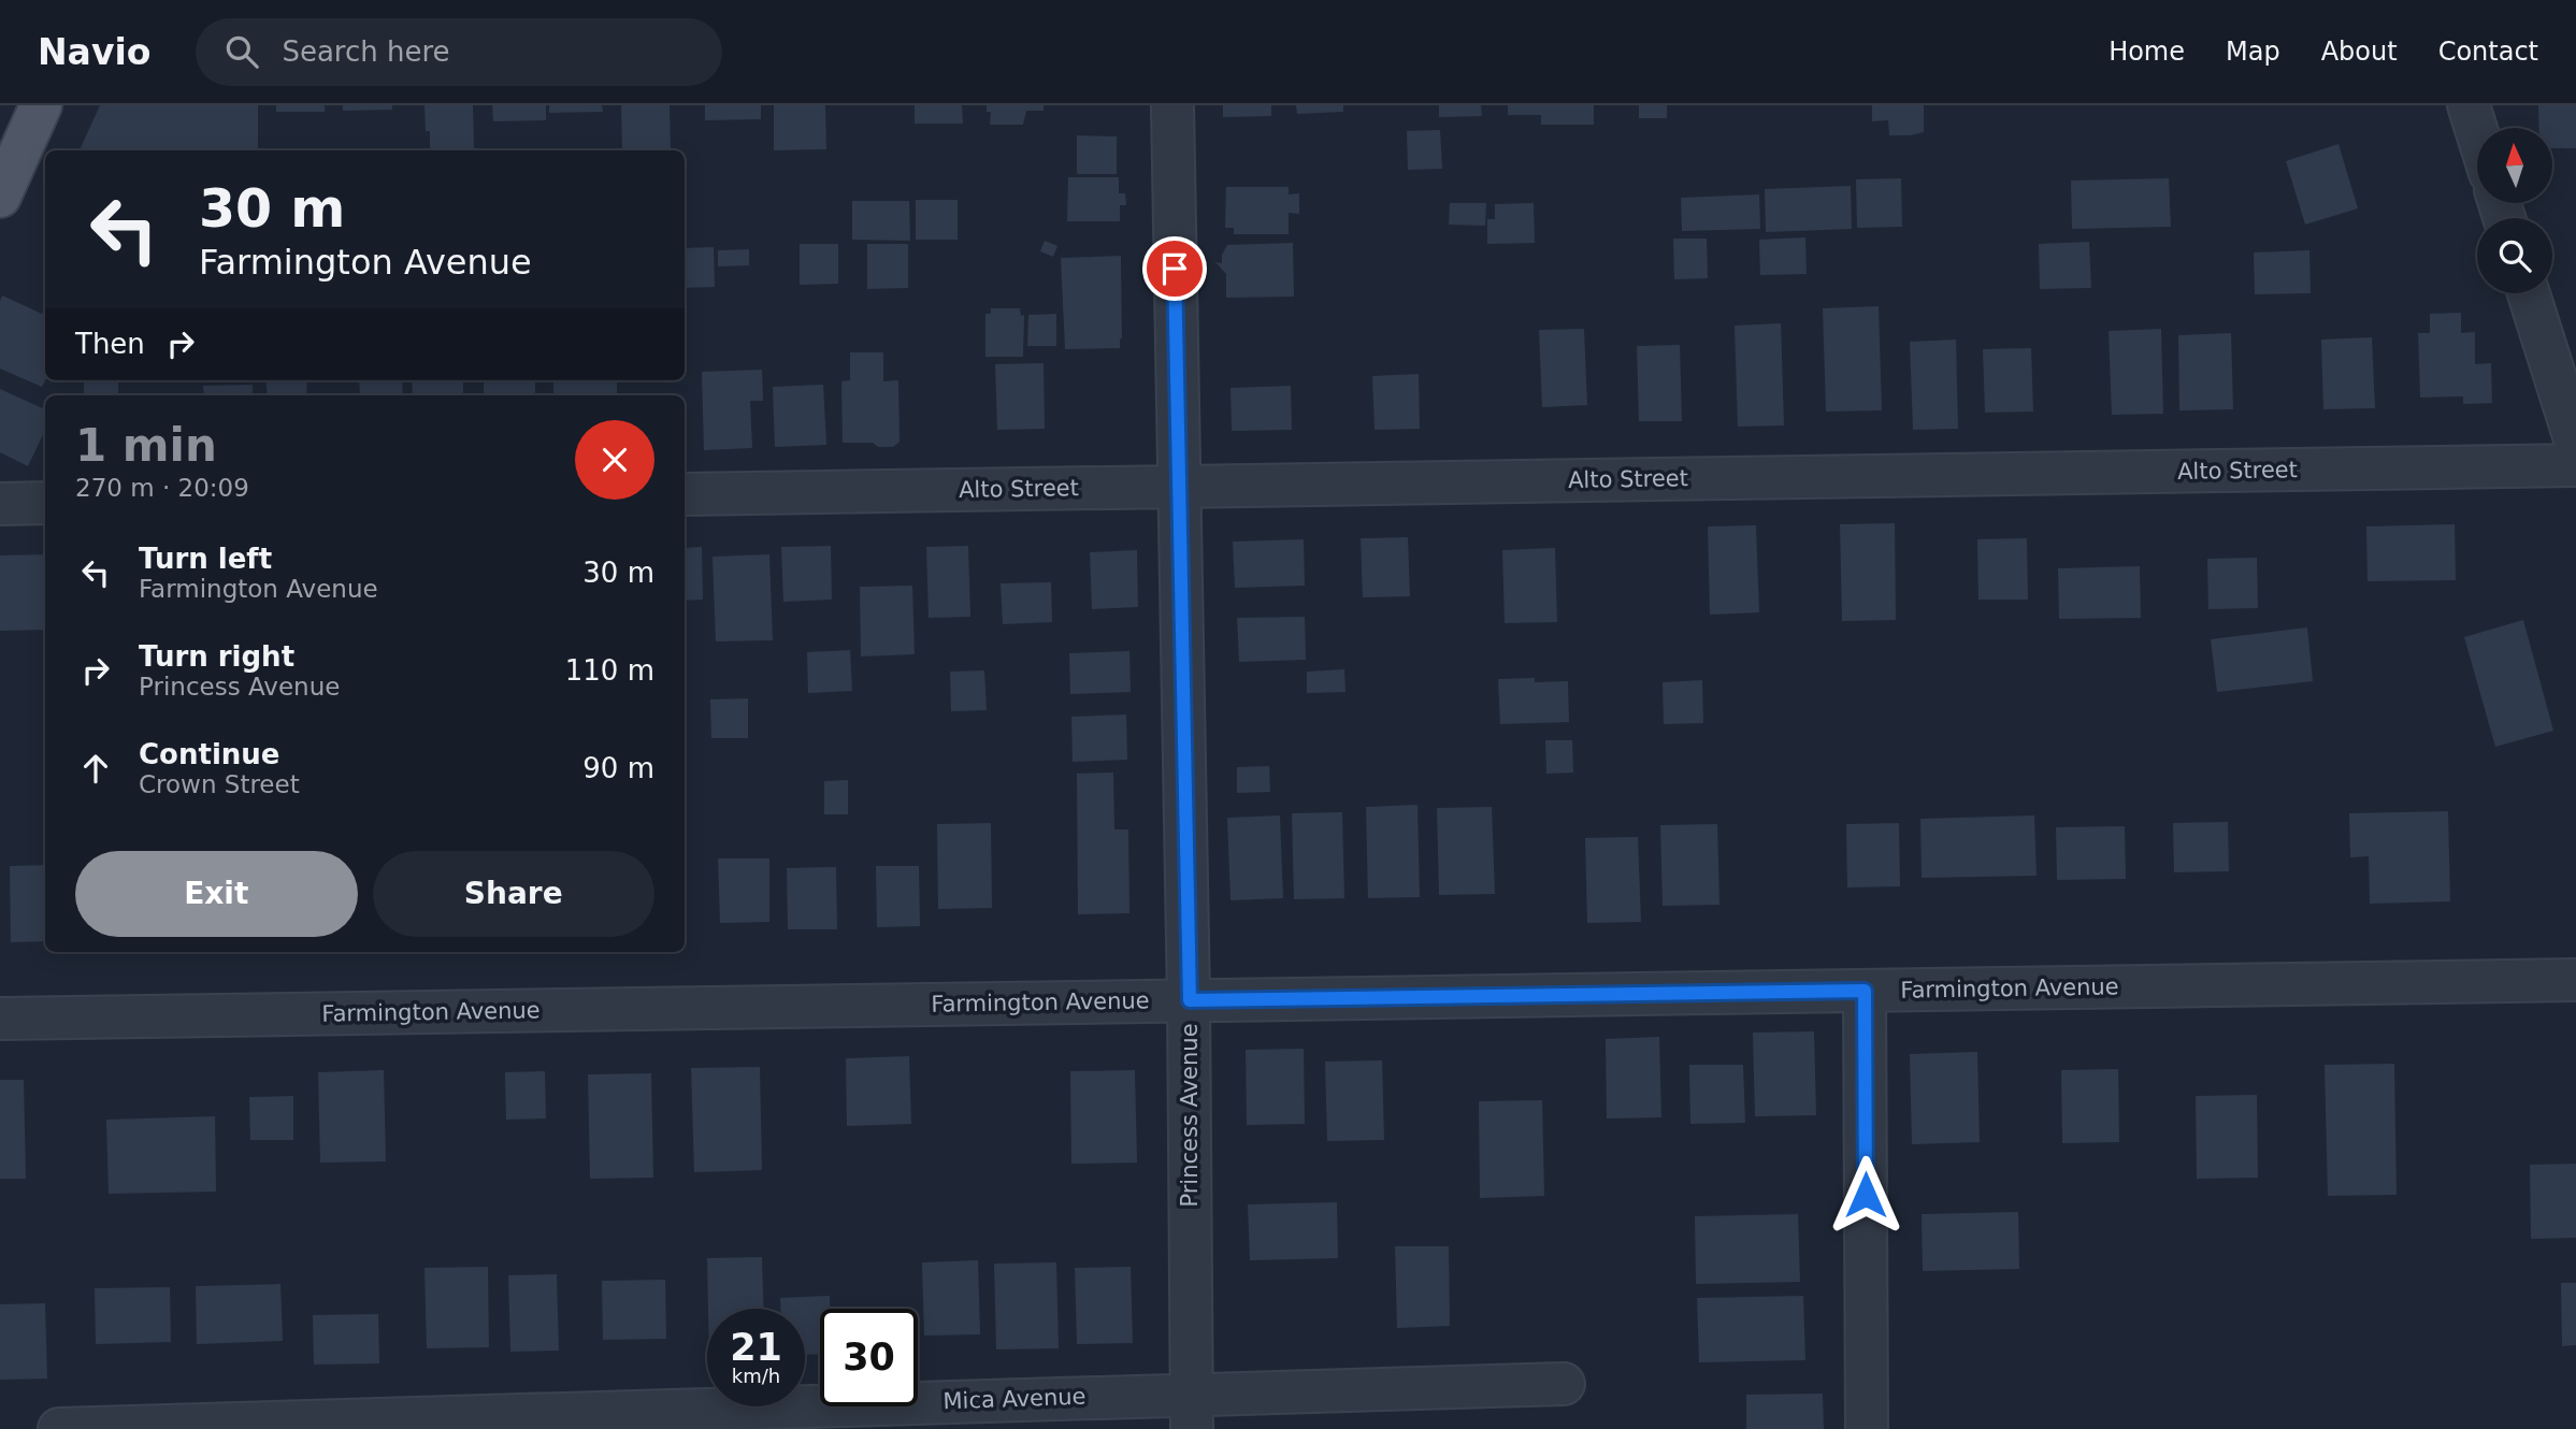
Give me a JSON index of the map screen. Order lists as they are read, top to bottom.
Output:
{
  "streets": {
    "street": [
      "Alto Street",
      "Farmington Avenue",
      "Princess Avenue",
      "Mica Avenue"
    ]
  },
  "crossings": [
    ["Alto Street", "Princess Avenue"],
    ["Farmington Avenue", "Princess Avenue"],
    ["Princess Avenue", "Mica Avenue"]
  ],
  "north": "top",
  "page": {
    "header": "Navio",
    "search": "Search here",
    "nav": [
      "Home",
      "Map",
      "About",
      "Contact"
    ],
    "turn": ["30 m", "Farmington Avenue"],
    "then": "Then",
    "heading": ["1 min", "270 m · 20:09"],
    "list": [
      {
        "name": "Turn left",
        "note": "Farmington Avenue",
        "value": "30 m"
      },
      {
        "name": "Turn right",
        "note": "Princess Avenue",
        "value": "110 m"
      },
      {
        "name": "Continue",
        "note": "Crown Street",
        "value": "90 m"
      }
    ],
    "buttons": ["Exit", "Share"],
    "speed": "21 km/h",
    "limit": "30"
  }
}
